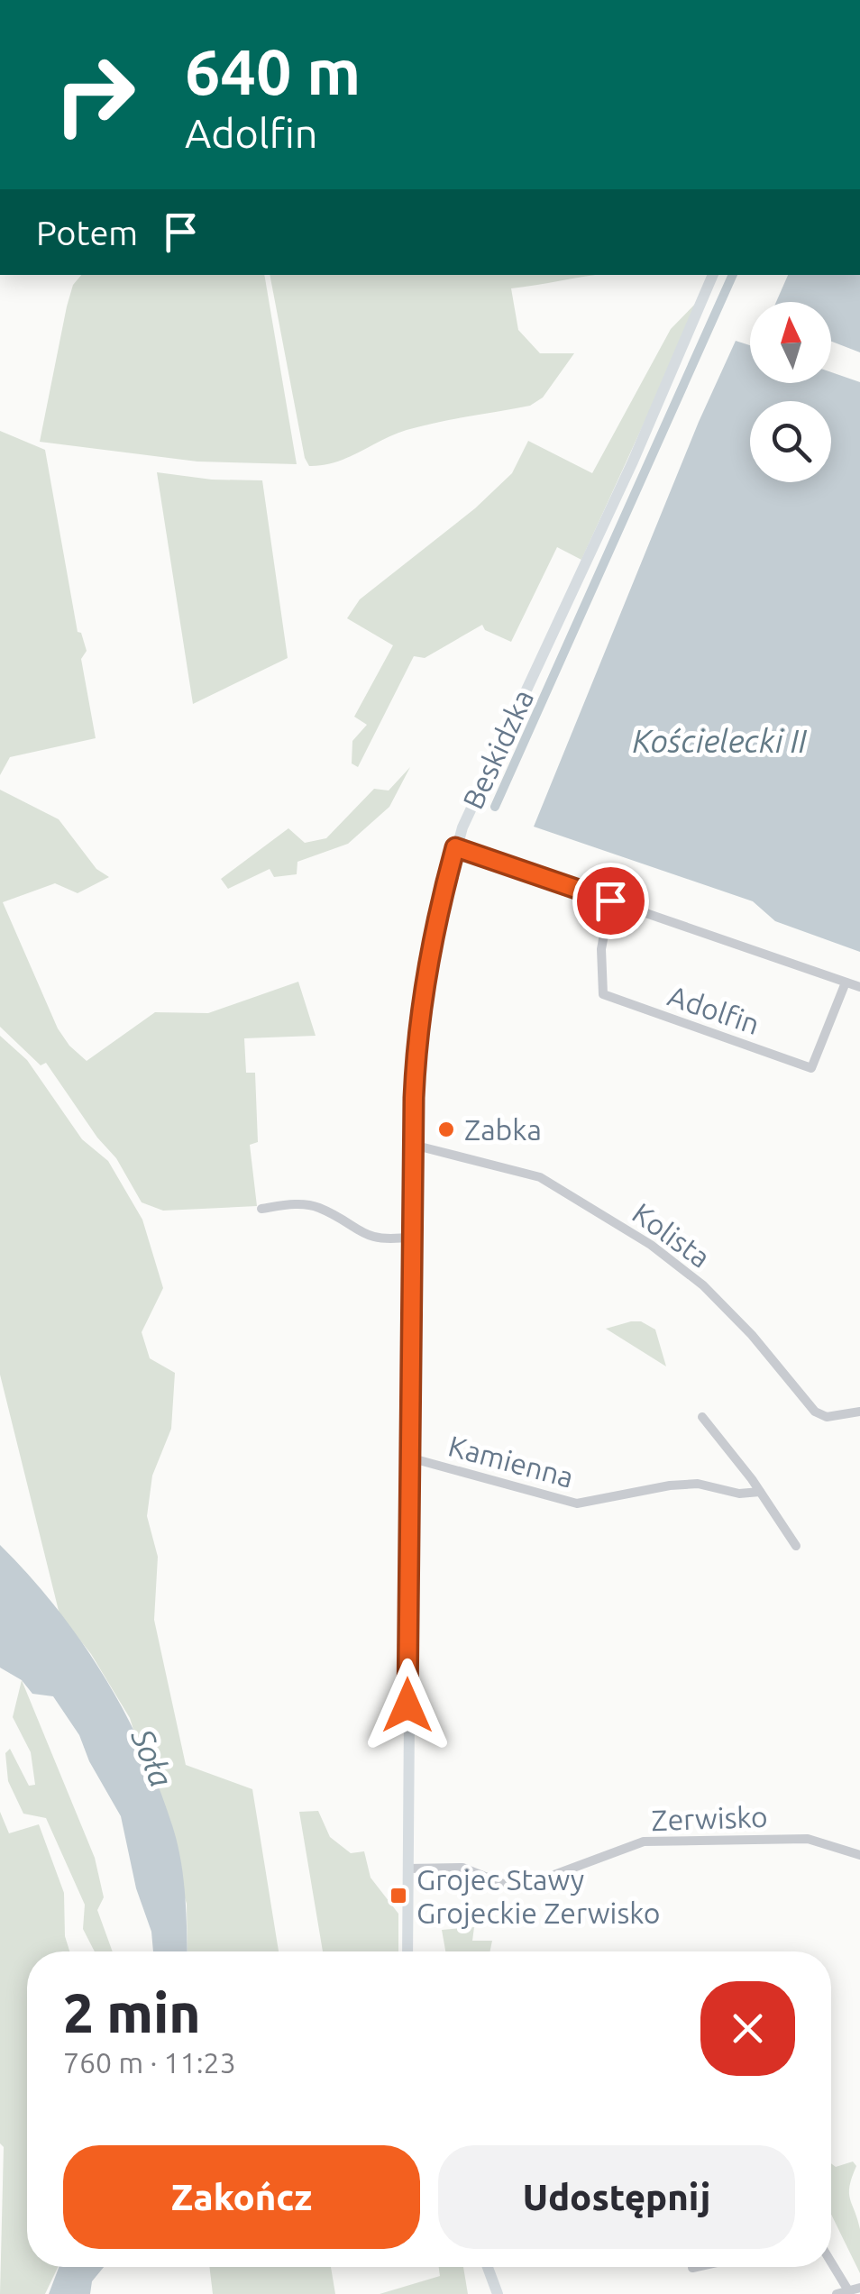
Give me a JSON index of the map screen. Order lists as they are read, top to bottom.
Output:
{
  "streets": {
    "main road": ["Beskidzka"],
    "street": [
      "Adolfin",
      "Kolista",
      "Kamienna",
      "Zerwisko"
    ]
  },
  "crossings": [
    ["Beskidzka", "Kolista"],
    ["Beskidzka", "Kamienna"],
    ["Beskidzka", "Zerwisko"]
  ],
  "water": ["Kościelecki II", "Soła"],
  "places": {
    "other": ["Zabka"],
    "transit": ["Grojec Stawy Grojeckie Zerwisko"]
  },
  "north": "top",
  "page": {
    "turn": ["640 m", "Adolfin"],
    "then": "Potem",
    "heading": ["2 min", "760 m · 11:23"],
    "buttons": ["Zakończ", "Udostępnij"]
  }
}
